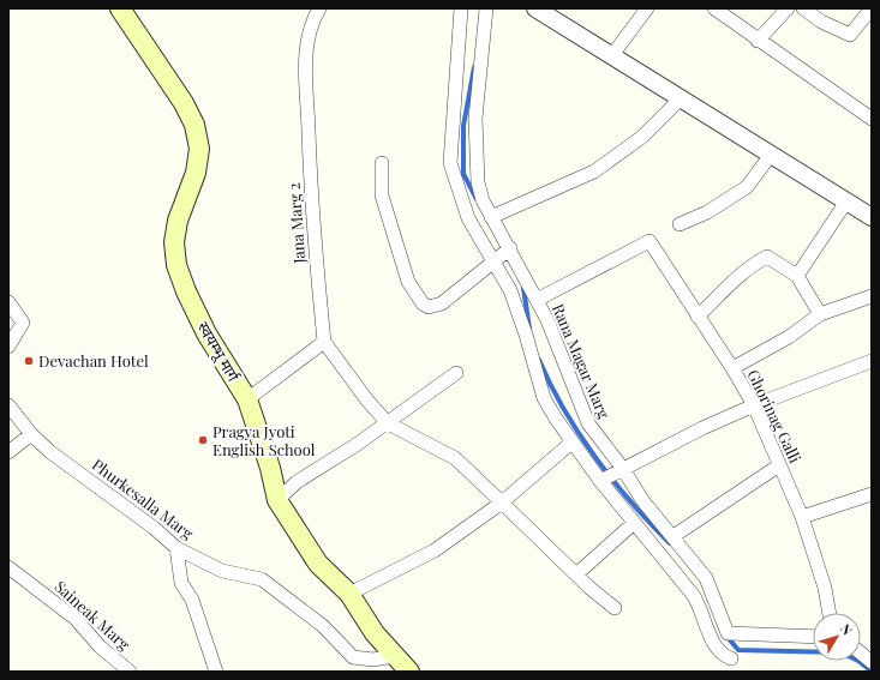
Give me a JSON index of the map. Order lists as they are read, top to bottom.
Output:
{
  "streets": {
    "main road": ["स्वयम्भू मार्ग"],
    "street": [
      "Jana Marg 2",
      "Rana Magar Marg",
      "Ghorinag Galli",
      "Phurkesalla Marg",
      "Saineak Marg"
    ]
  },
  "crossings": [
    ["स्वयम्भू मार्ग", "Phurkesalla Marg"],
    ["Rana Magar Marg", "Ghorinag Galli"]
  ],
  "places": ["Devachan Hotel", "Pragya Jyoti English School"],
  "north": "top right"
}
